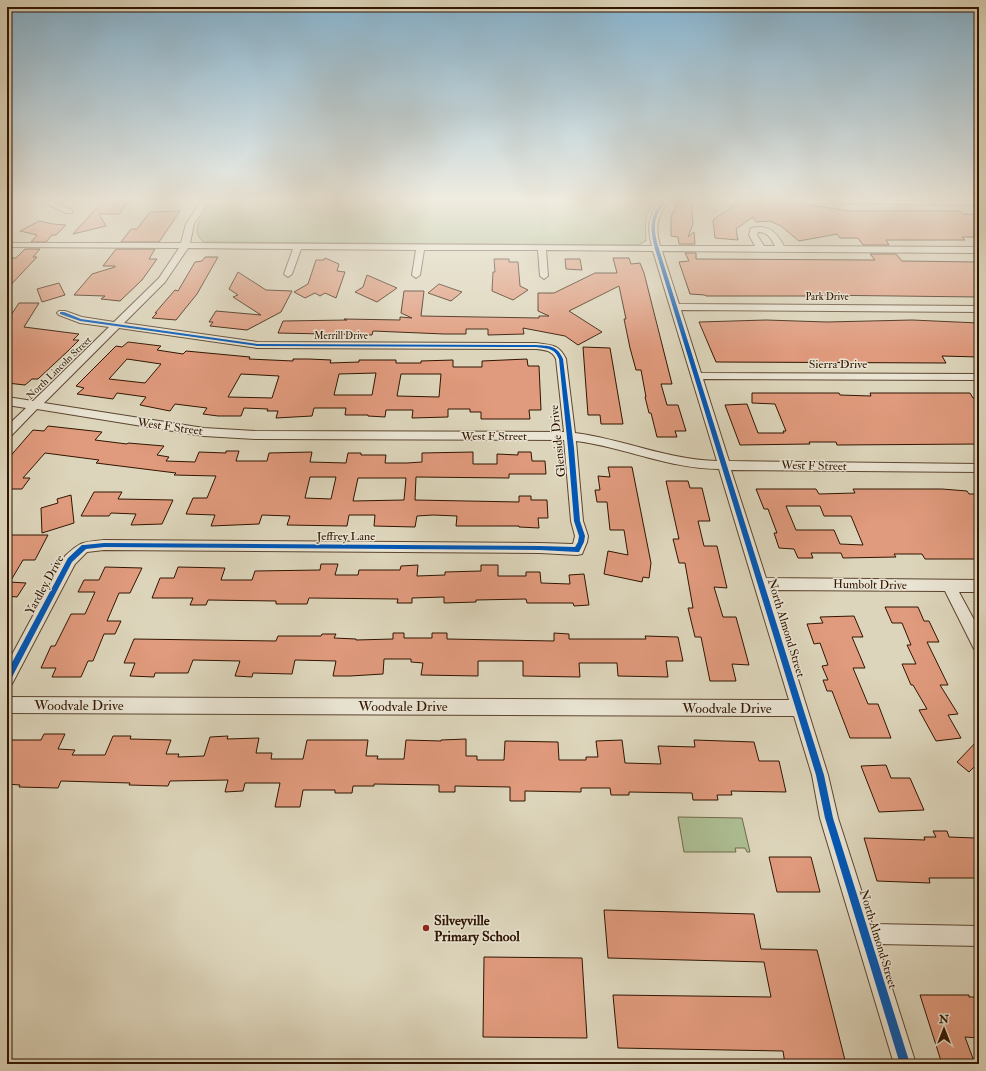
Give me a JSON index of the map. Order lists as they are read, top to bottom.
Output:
{
  "streets": {
    "street": [
      "Park Drive",
      "Merrill Drive",
      "Sierra Drive",
      "North Lincoln Street",
      "West F Street",
      "Glenside Drive",
      "Jeffrey Lane",
      "Yardley Drive",
      "Humbolt Drive",
      "North Almond Street",
      "Woodvale Drive"
    ]
  },
  "crossings": [
    ["Park Drive", "North Almond Street"],
    ["Merrill Drive", "North Lincoln Street"],
    ["Merrill Drive", "Glenside Drive"],
    ["Sierra Drive", "North Almond Street"],
    ["North Lincoln Street", "West F Street"],
    ["West F Street", "Glenside Drive"],
    ["West F Street", "North Almond Street"],
    ["Glenside Drive", "Jeffrey Lane"],
    ["Jeffrey Lane", "Yardley Drive"],
    ["Humbolt Drive", "North Almond Street"],
    ["North Almond Street", "Woodvale Drive"]
  ],
  "places": ["Silveyville Primary School"],
  "north": "top"
}
